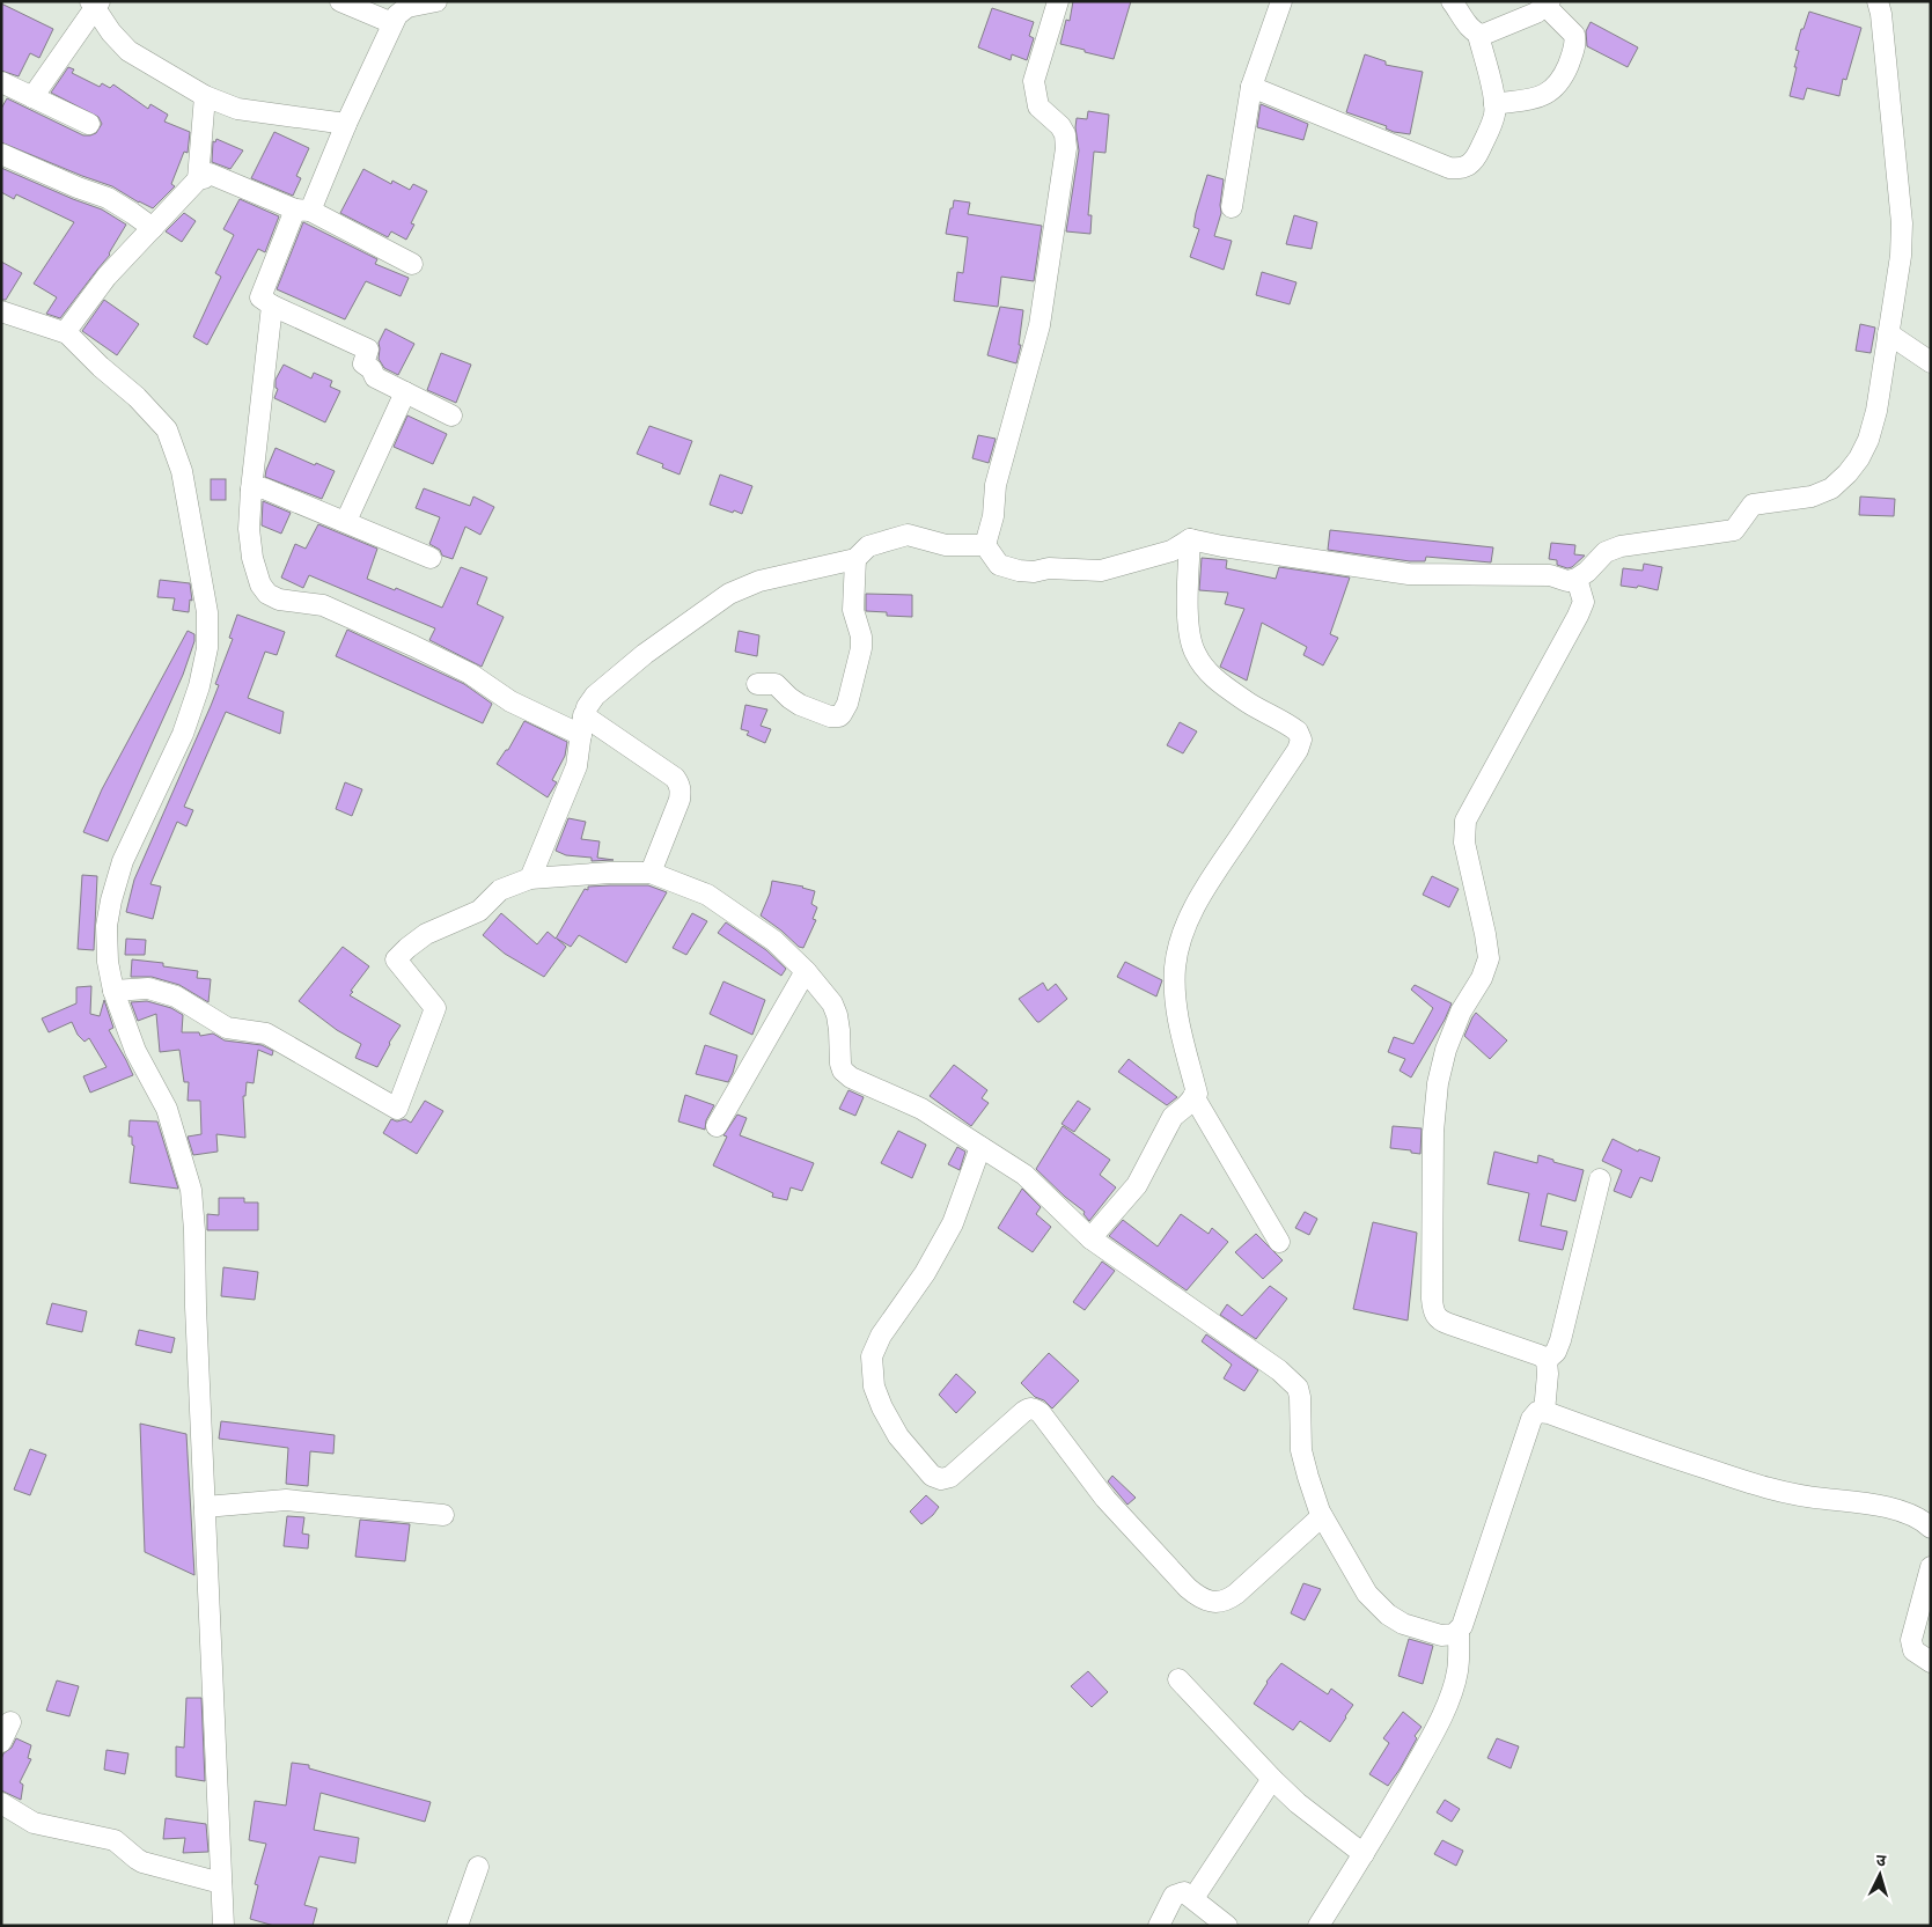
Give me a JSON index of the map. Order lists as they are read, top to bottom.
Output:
{
  "north": "top"
}
